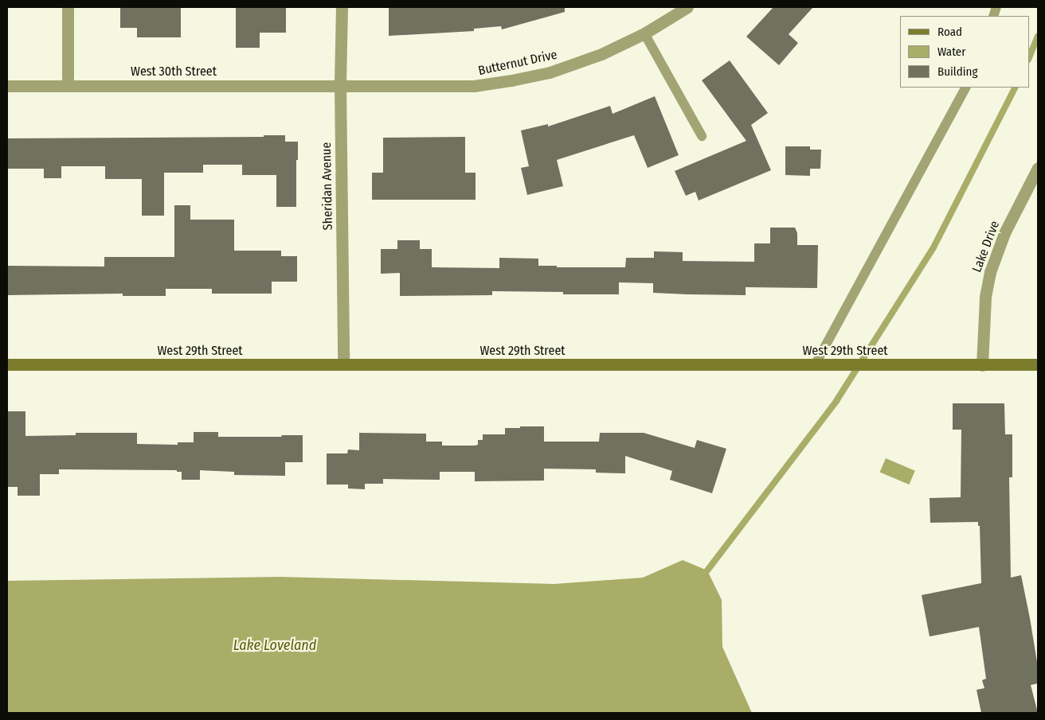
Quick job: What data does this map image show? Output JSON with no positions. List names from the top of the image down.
{
  "streets": {
    "main road": ["West 29th Street"],
    "street": [
      "Butternut Drive",
      "West 30th Street",
      "Sheridan Avenue",
      "Lake Drive"
    ]
  },
  "crossings": [
    ["Butternut Drive", "West 30th Street"],
    ["Butternut Drive", "Sheridan Avenue"],
    ["West 30th Street", "Sheridan Avenue"],
    ["Sheridan Avenue", "West 29th Street"],
    ["Lake Drive", "West 29th Street"]
  ],
  "water": ["Lake Loveland"],
  "legend": ["Road", "Water", "Building"]
}
